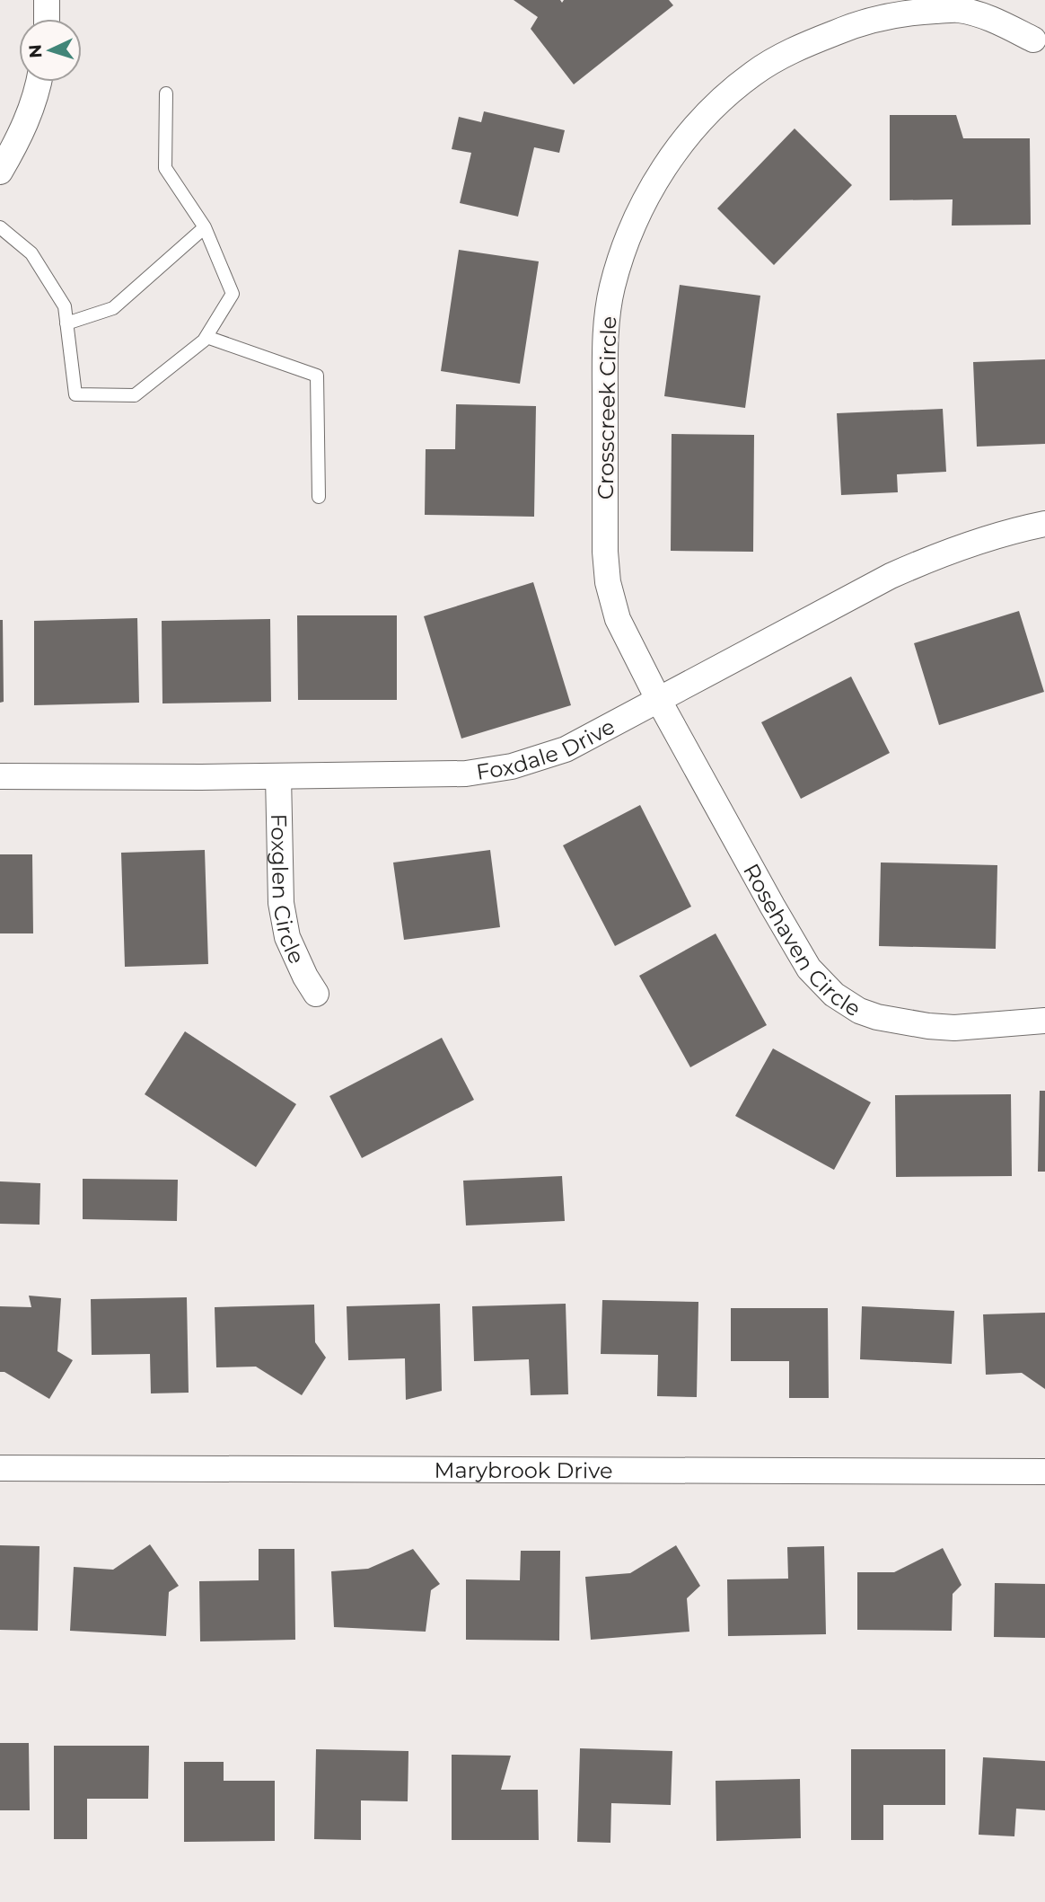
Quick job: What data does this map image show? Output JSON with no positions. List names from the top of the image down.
{
  "streets": {
    "street": [
      "Crosscreek Circle",
      "Foxdale Drive",
      "Foxglen Circle",
      "Rosehaven Circle",
      "Marybrook Drive"
    ]
  },
  "crossings": [
    ["Crosscreek Circle", "Foxdale Drive"],
    ["Crosscreek Circle", "Rosehaven Circle"],
    ["Foxdale Drive", "Foxglen Circle"],
    ["Foxdale Drive", "Rosehaven Circle"]
  ],
  "north": "left"
}
